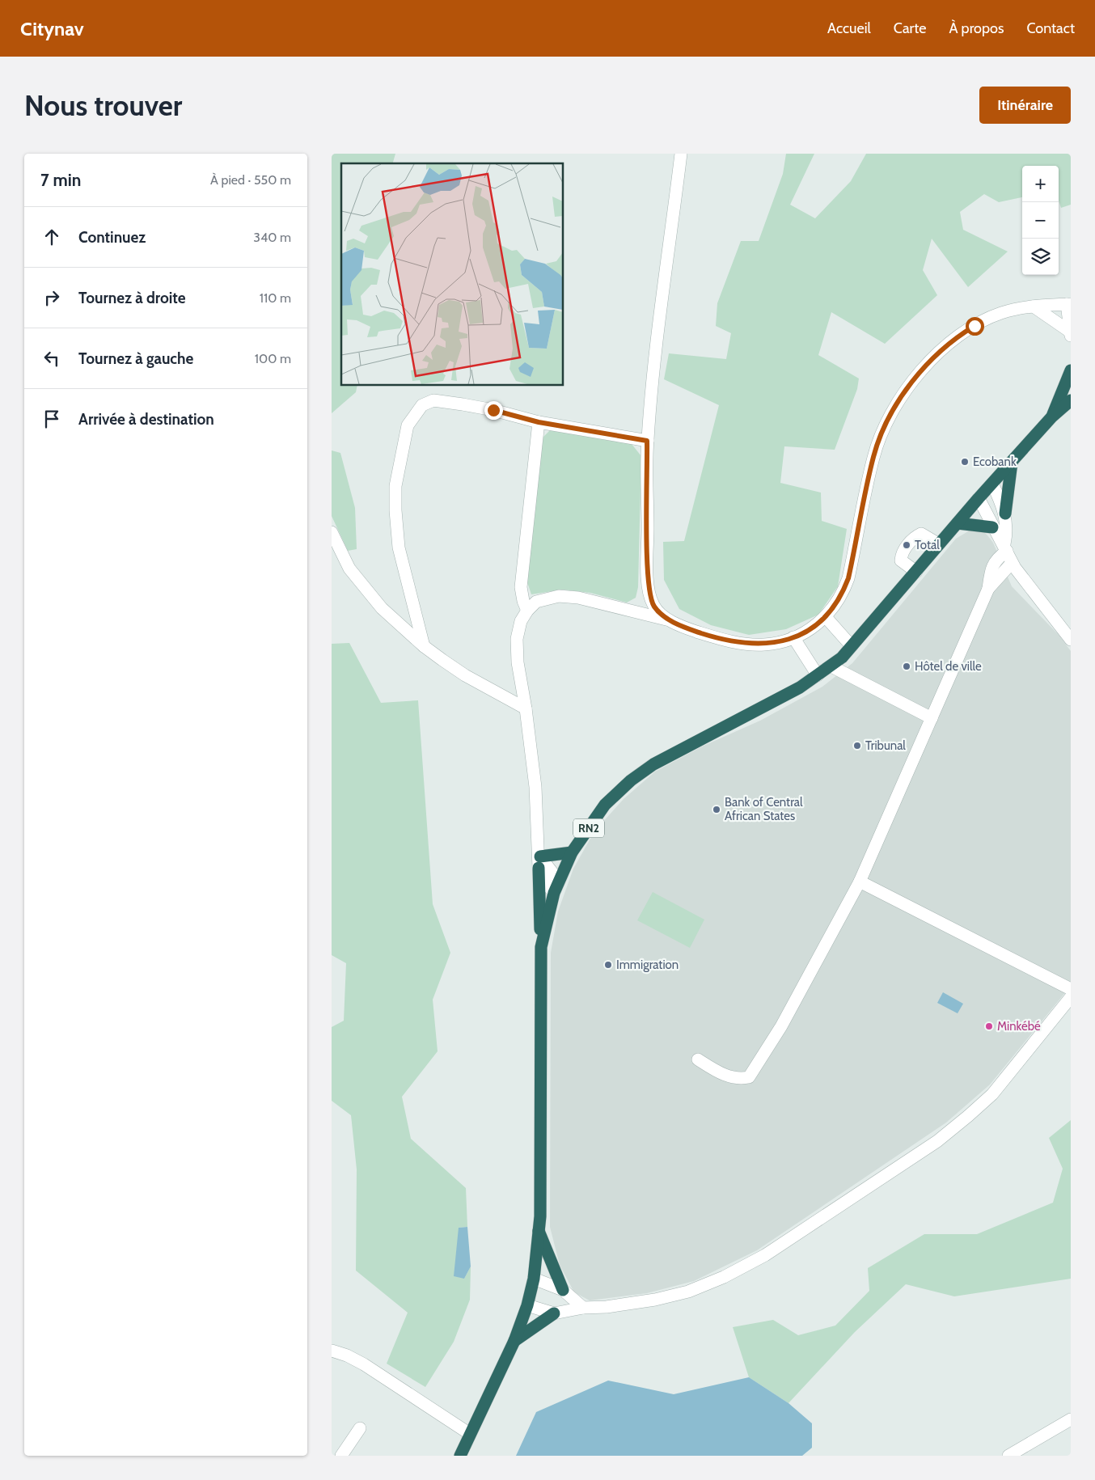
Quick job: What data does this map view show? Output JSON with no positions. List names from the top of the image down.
{
  "streets": {
    "highway": ["RN2"]
  },
  "places": [
    "Ecobank",
    "Total",
    "Hôtel de ville",
    "Tribunal",
    "Bank of Central African States",
    "Immigration",
    "Minkébé"
  ],
  "page": {
    "header": "Citynav",
    "nav": [
      "Accueil",
      "Carte",
      "À propos",
      "Contact"
    ],
    "buttons": "Itinéraire",
    "title": "Nous trouver",
    "heading": ["7 min", "À pied · 550 m"],
    "map_buttons": ["+", "−"],
    "list": [
      ["Continuez", "340 m"],
      ["Tournez à droite", "110 m"],
      ["Tournez à gauche", "100 m"],
      "Arrivée à destination"
    ]
  }
}
